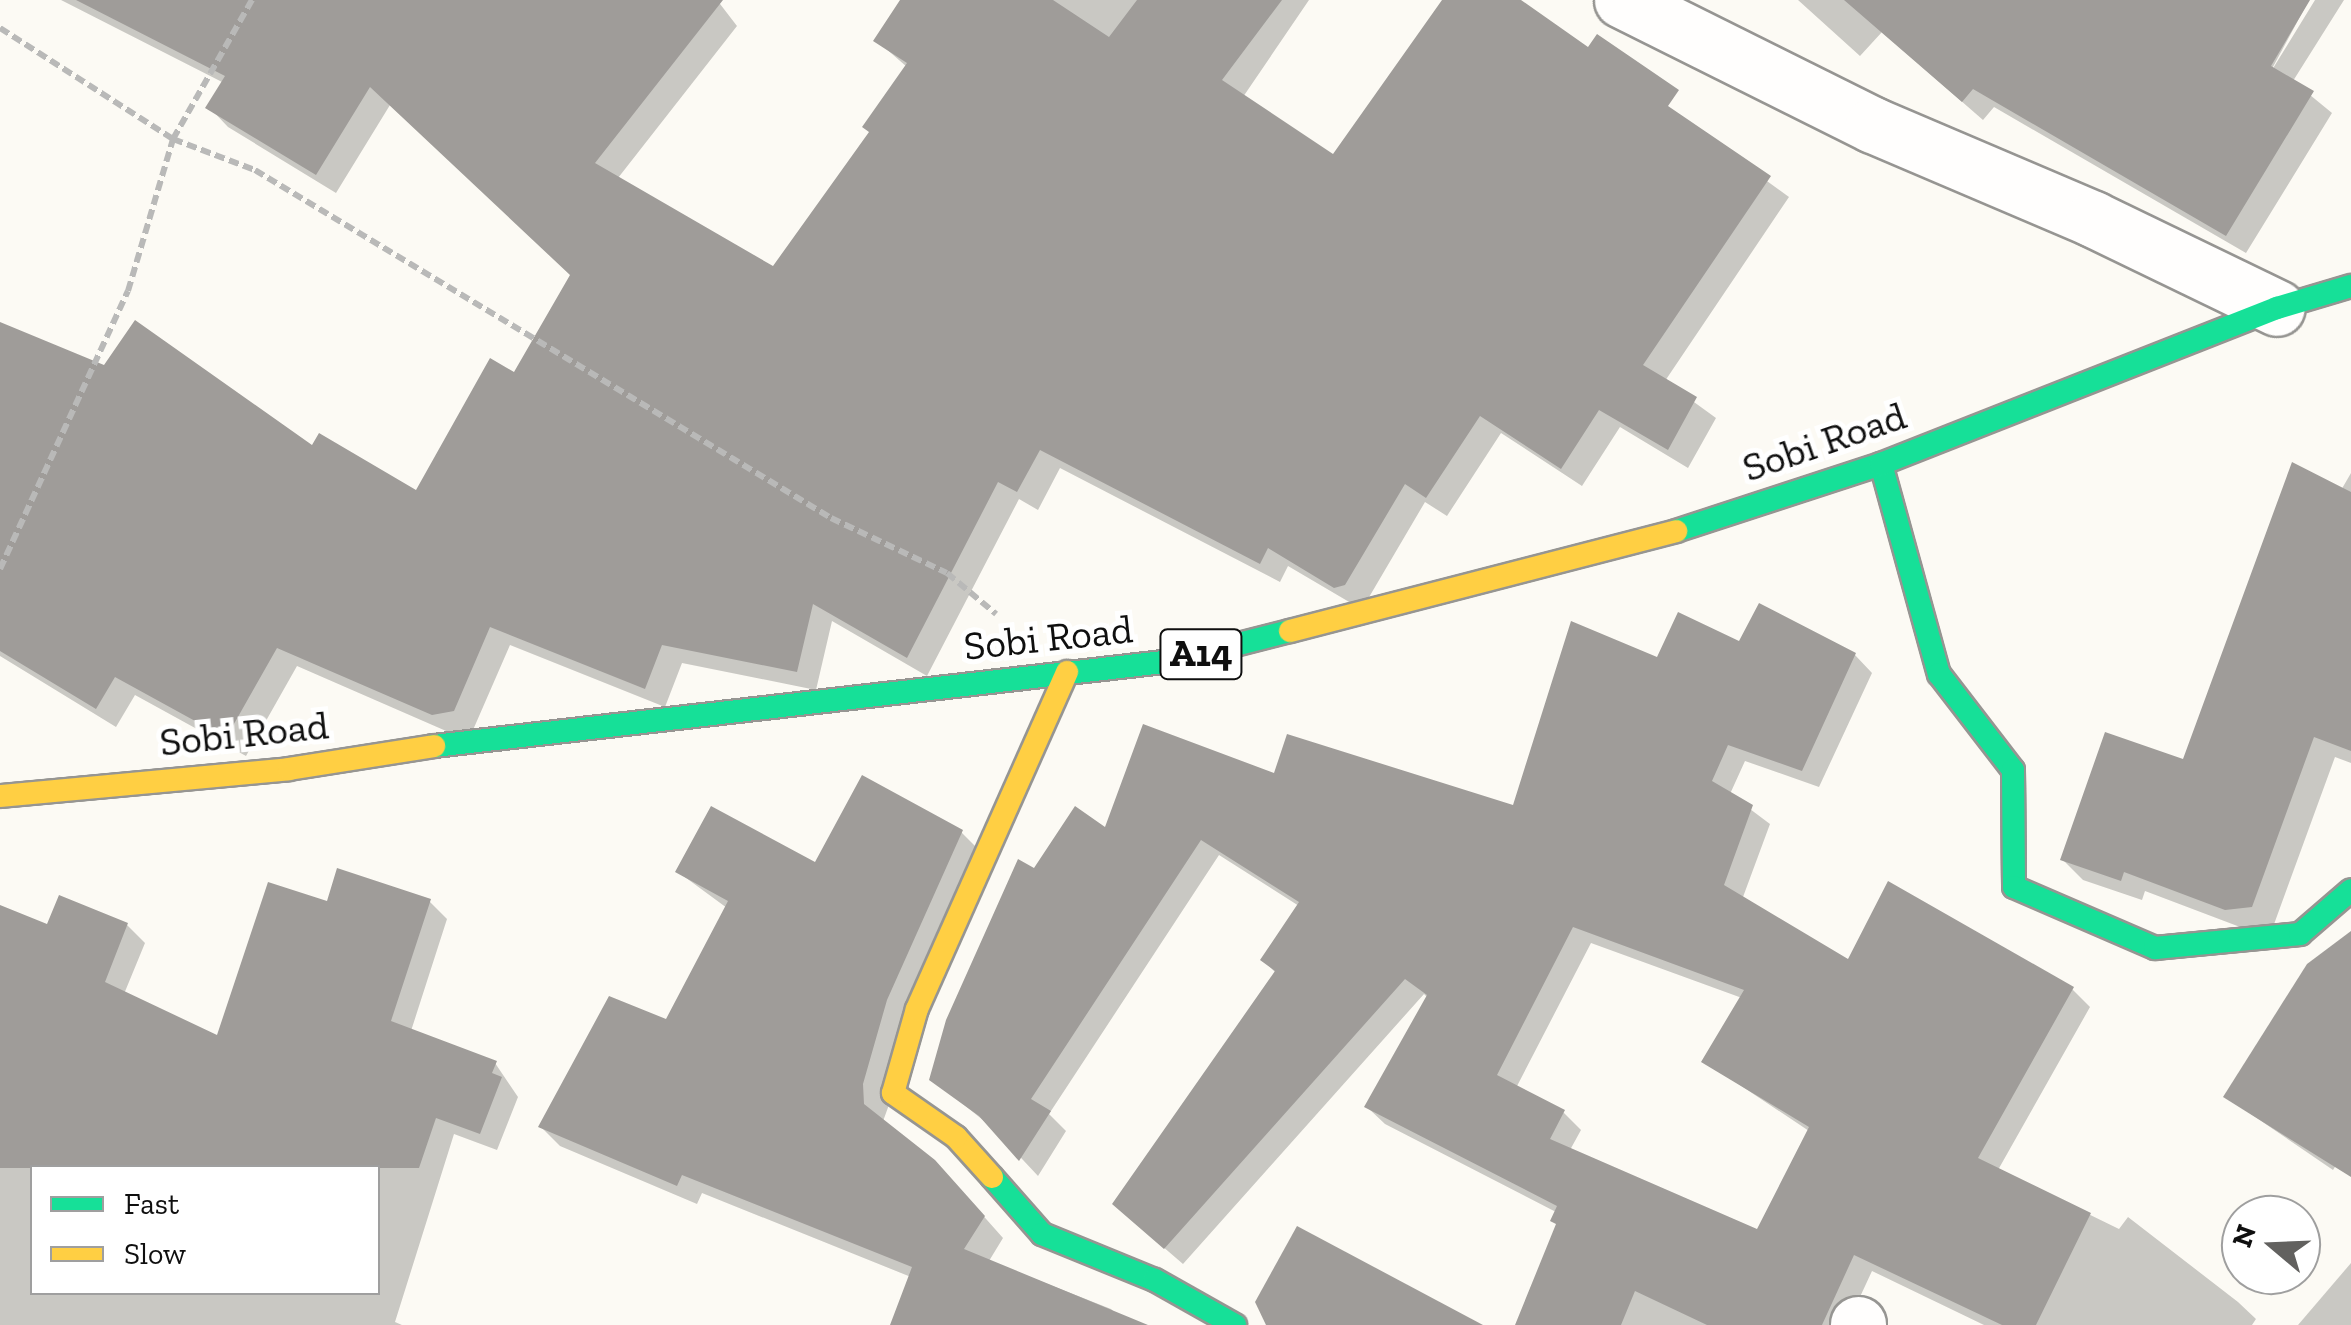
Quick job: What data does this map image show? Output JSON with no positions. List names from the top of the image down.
{
  "streets": {
    "main road": ["Sobi Road", "A14"]
  },
  "legend": ["Fast", "Slow"],
  "north": "left"
}
